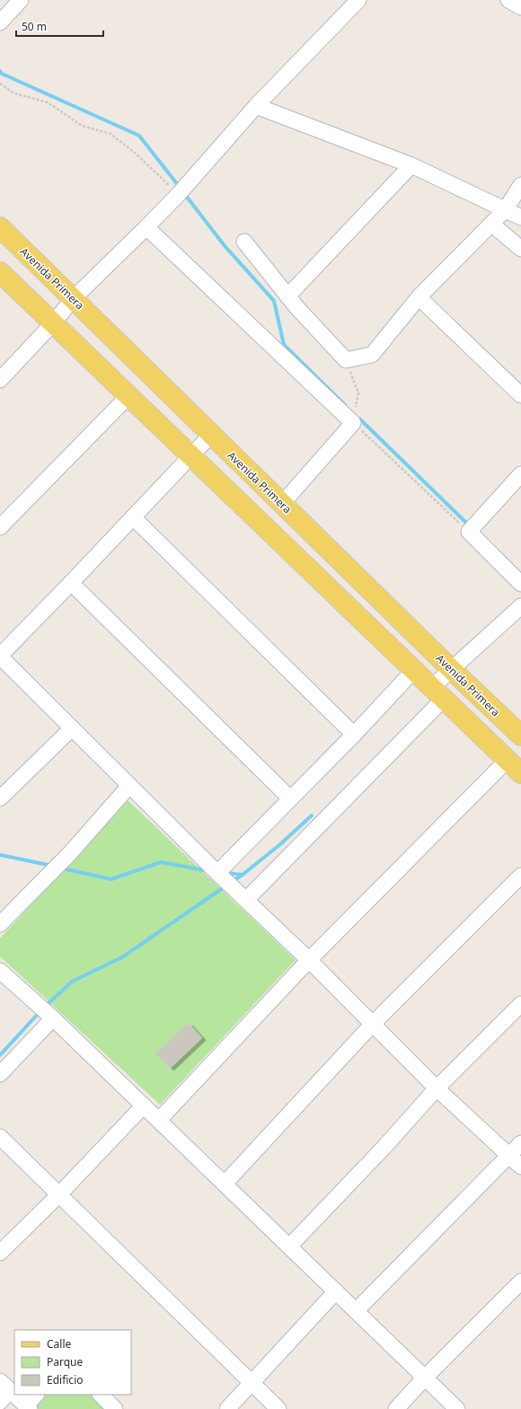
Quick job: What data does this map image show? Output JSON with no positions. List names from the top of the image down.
{
  "streets": {
    "main road": ["Avenida Primera"]
  },
  "legend": ["Calle", "Parque", "Edificio"],
  "scale_bar": "50 m"
}
